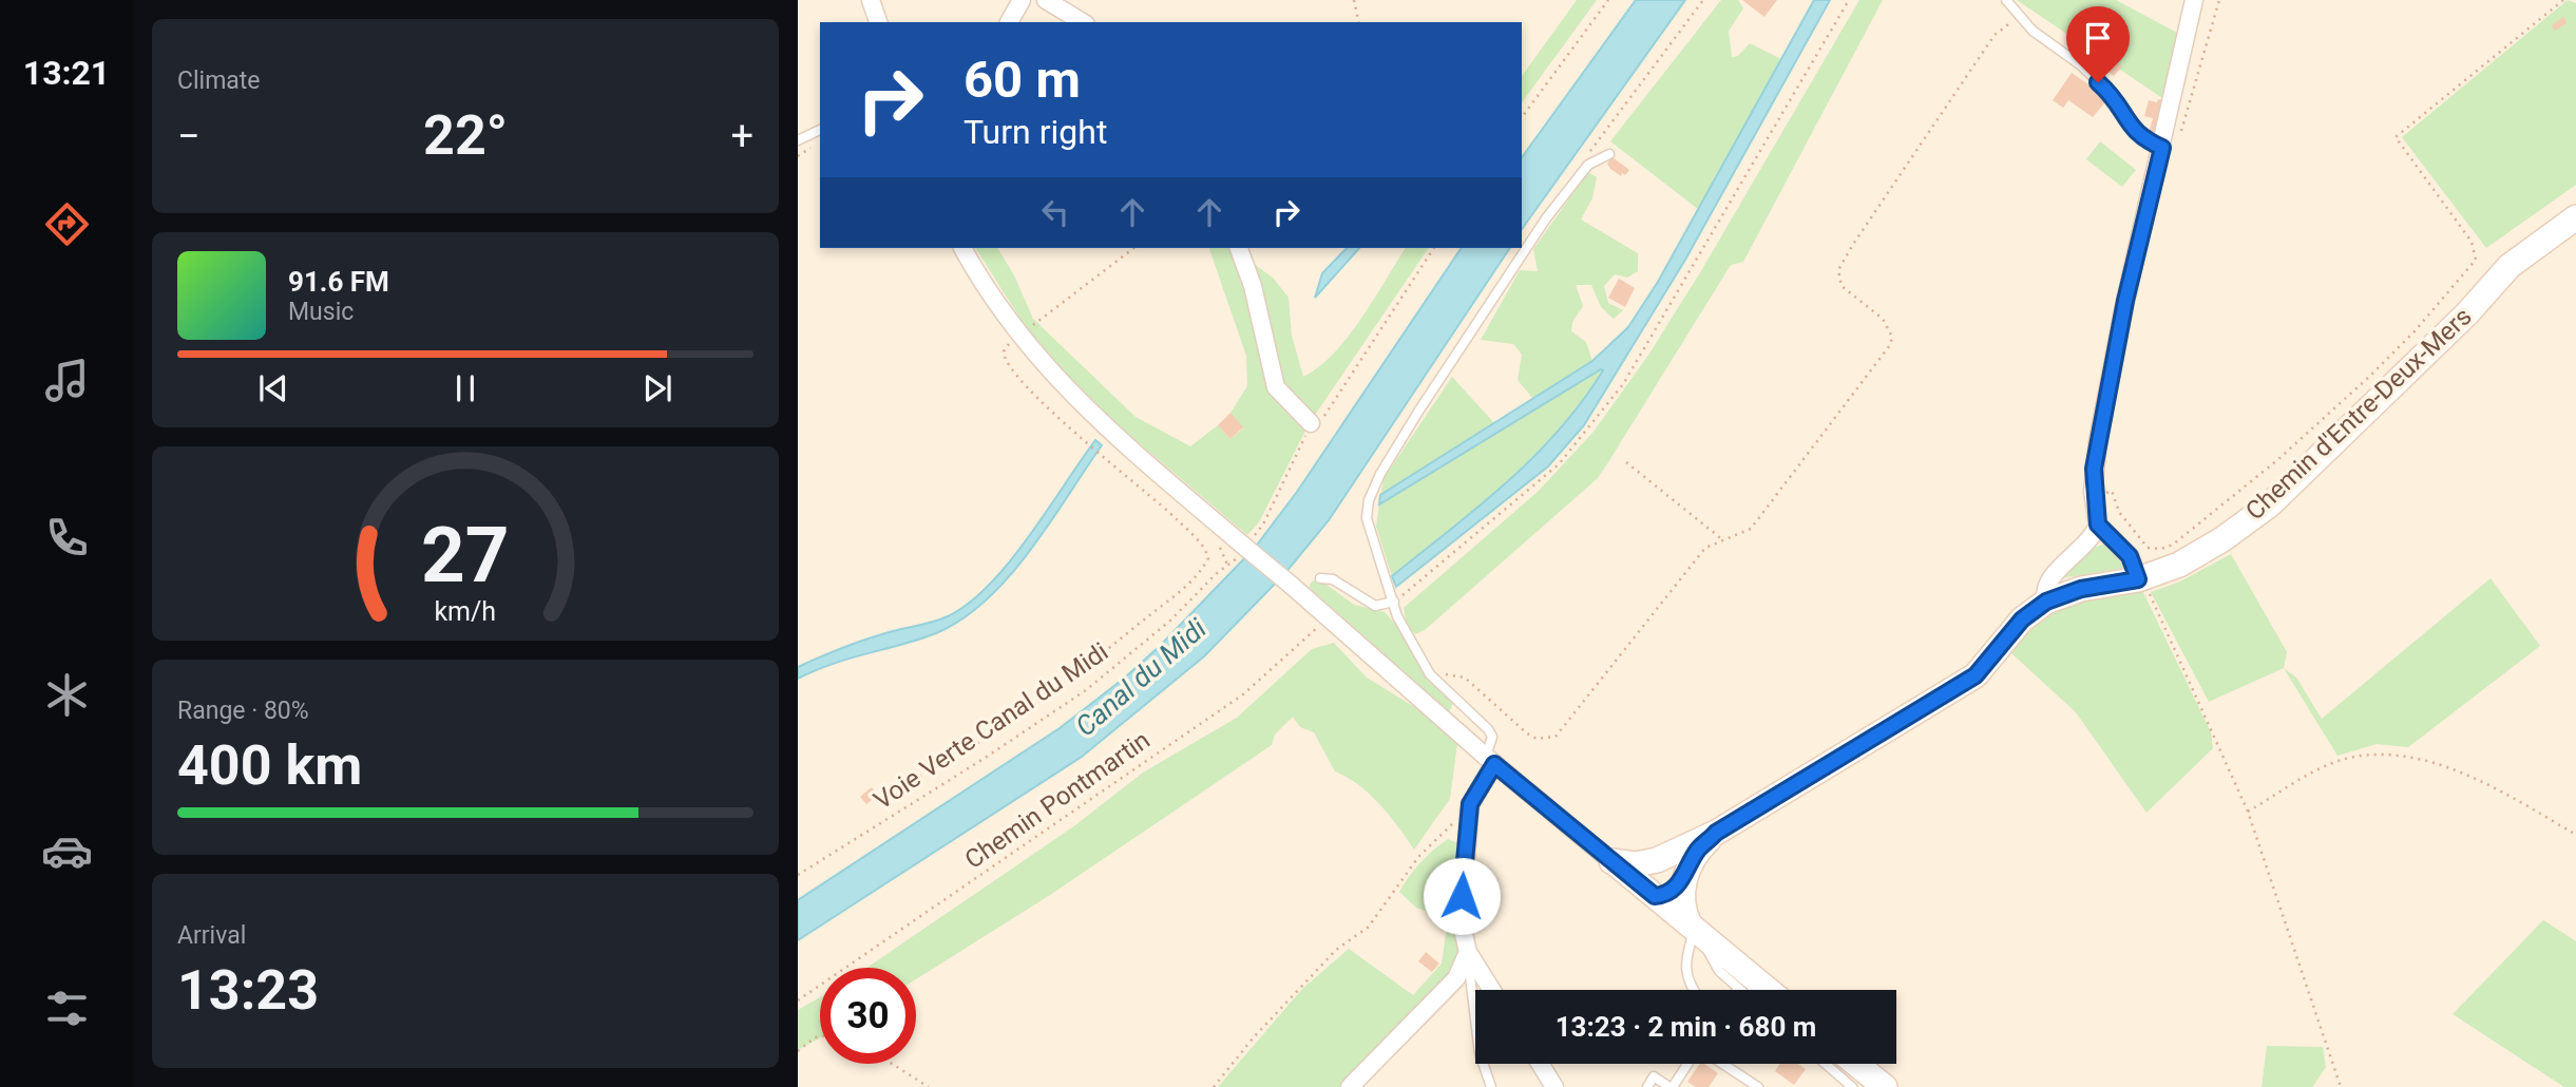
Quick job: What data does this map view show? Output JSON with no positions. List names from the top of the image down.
{
  "streets": {
    "street": ["Chemin d'Entre-Deux-Mers"],
    "path": ["Voie Verte Canal du Midi", "Chemin Pontmartin"]
  },
  "water": ["Canal du Midi"],
  "page": {
    "tabs": "13:21",
    "tile": [
      "Climate",
      ["Range · 80%", "400 km"],
      ["Arrival", "13:23"]
    ],
    "turn": ["60 m", "Turn right"],
    "heat": ["−", "22°", "+"],
    "song": ["91.6 FM", "Music"],
    "limit": "30",
    "trip": "13:23 · 2 min · 680 m",
    "gauge": ["27", "km/h"]
  }
}
